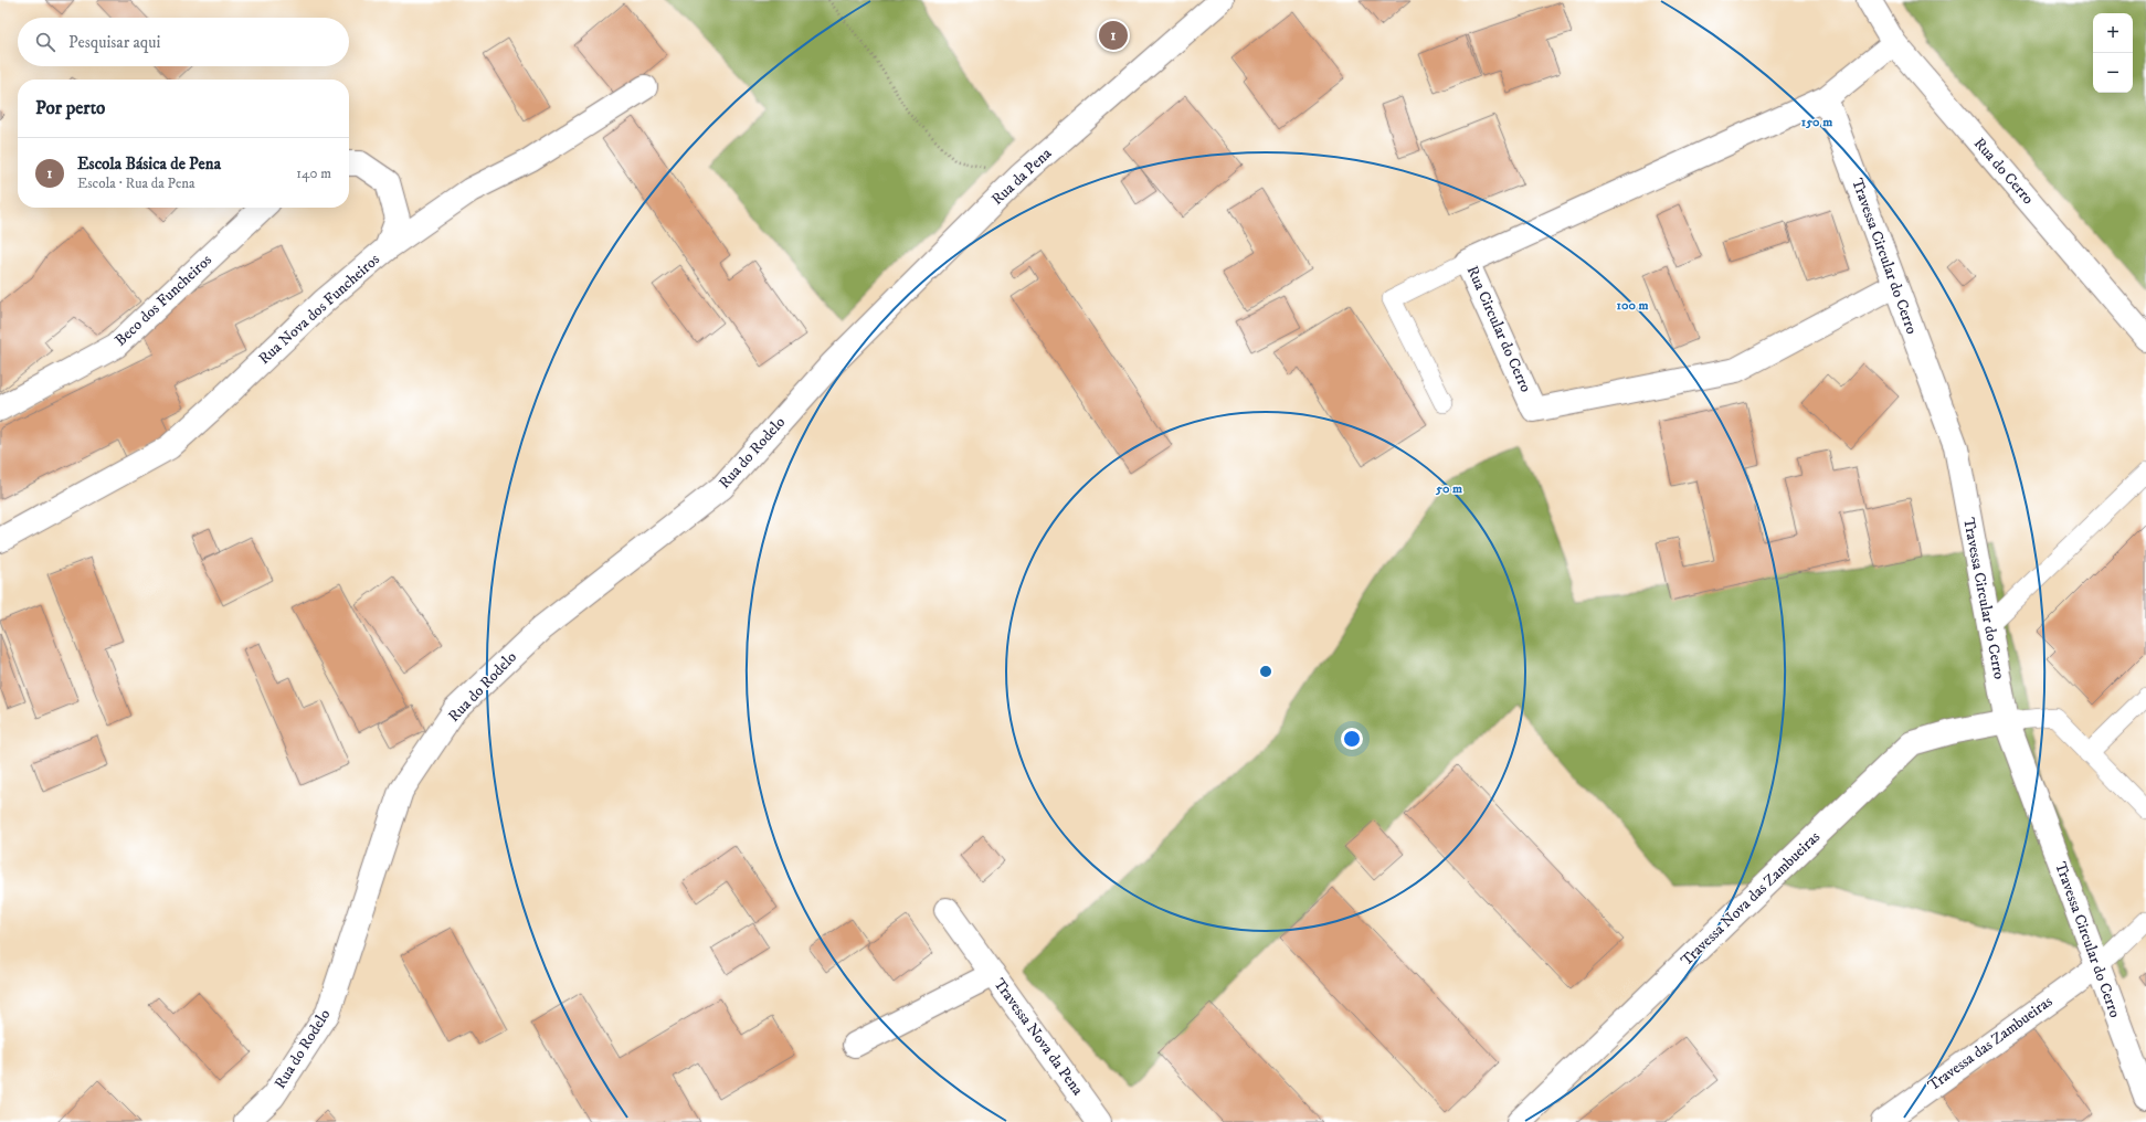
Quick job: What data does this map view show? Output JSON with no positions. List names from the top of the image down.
{
  "streets": {
    "street": [
      "Rua do Cerro",
      "Rua da Pena",
      "Travessa Circular do Cerro",
      "Beco dos Funcheiros",
      "Rua Nova dos Funcheiros",
      "Rua Circular do Cerro",
      "Rua do Rodelo",
      "Travessa Nova das Zambueiras",
      "Travessa Nova da Pena",
      "Travessa das Zambueiras"
    ]
  },
  "crossings": [
    ["Rua do Cerro", "Rua Circular do Cerro"],
    ["Rua da Pena", "Rua do Rodelo"],
    ["Travessa Circular do Cerro", "Rua Circular do Cerro"],
    ["Travessa Circular do Cerro", "Travessa Nova das Zambueiras"],
    ["Travessa Circular do Cerro", "Travessa das Zambueiras"]
  ],
  "page": {
    "map_buttons": ["+", "−"],
    "search": "Pesquisar aqui",
    "pins": "1",
    "heading": "Por perto",
    "list": [
      {
        "mark": "1",
        "name": "Escola Básica de Pena",
        "note": "Escola · Rua da Pena",
        "value": "140 m"
      }
    ]
  },
  "rings": ["150 m", "100 m", "50 m"]
}
